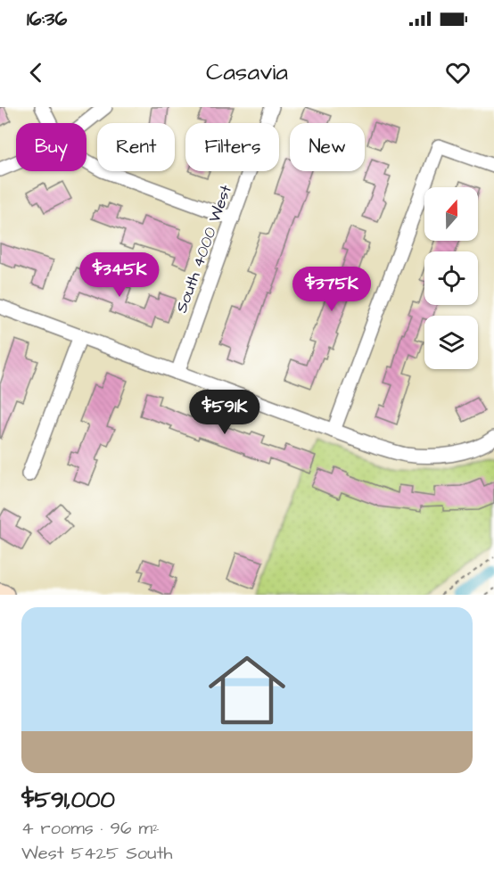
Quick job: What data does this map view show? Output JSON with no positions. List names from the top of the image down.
{
  "streets": {
    "street": ["South 4000 West"]
  },
  "north": "top",
  "page": {
    "status": "16:36",
    "header": "Casavia",
    "chip": [
      "Buy",
      "Rent",
      "Filters",
      "New"
    ],
    "price": ["$345K", "$375K", "$591K"],
    "list": [
      {
        "name": "$591,000",
        "note": "4 rooms · 96 m² · West 5425 South"
      }
    ]
  }
}
